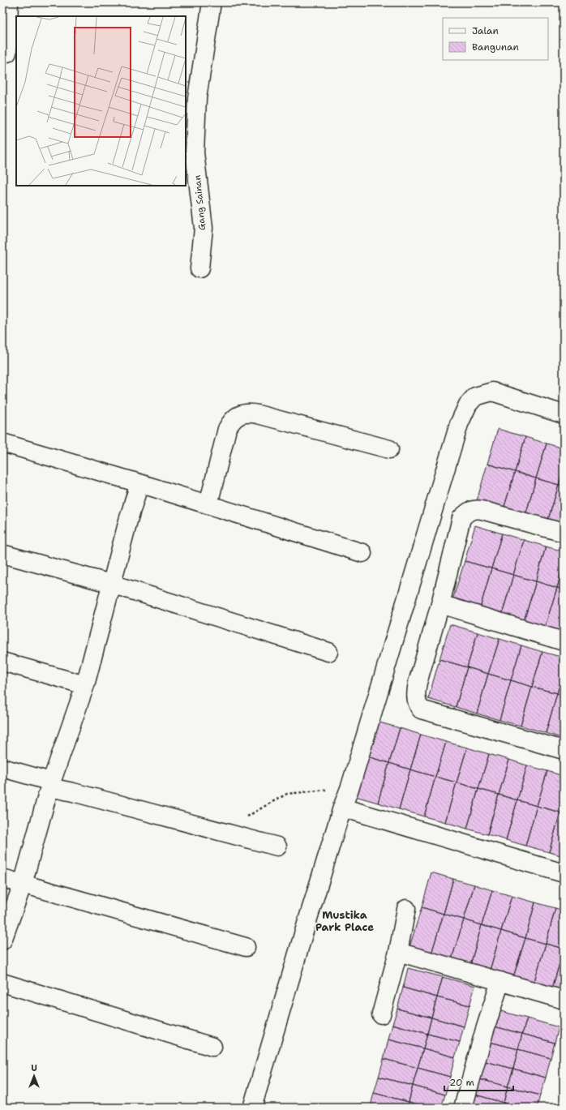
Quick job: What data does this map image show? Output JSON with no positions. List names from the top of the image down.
{
  "streets": {
    "street": ["Gang Sainan"]
  },
  "districts": ["Mustika Park Place"],
  "legend": ["Jalan", "Bangunan"],
  "scale_bar": "20 m",
  "north": "top"
}
